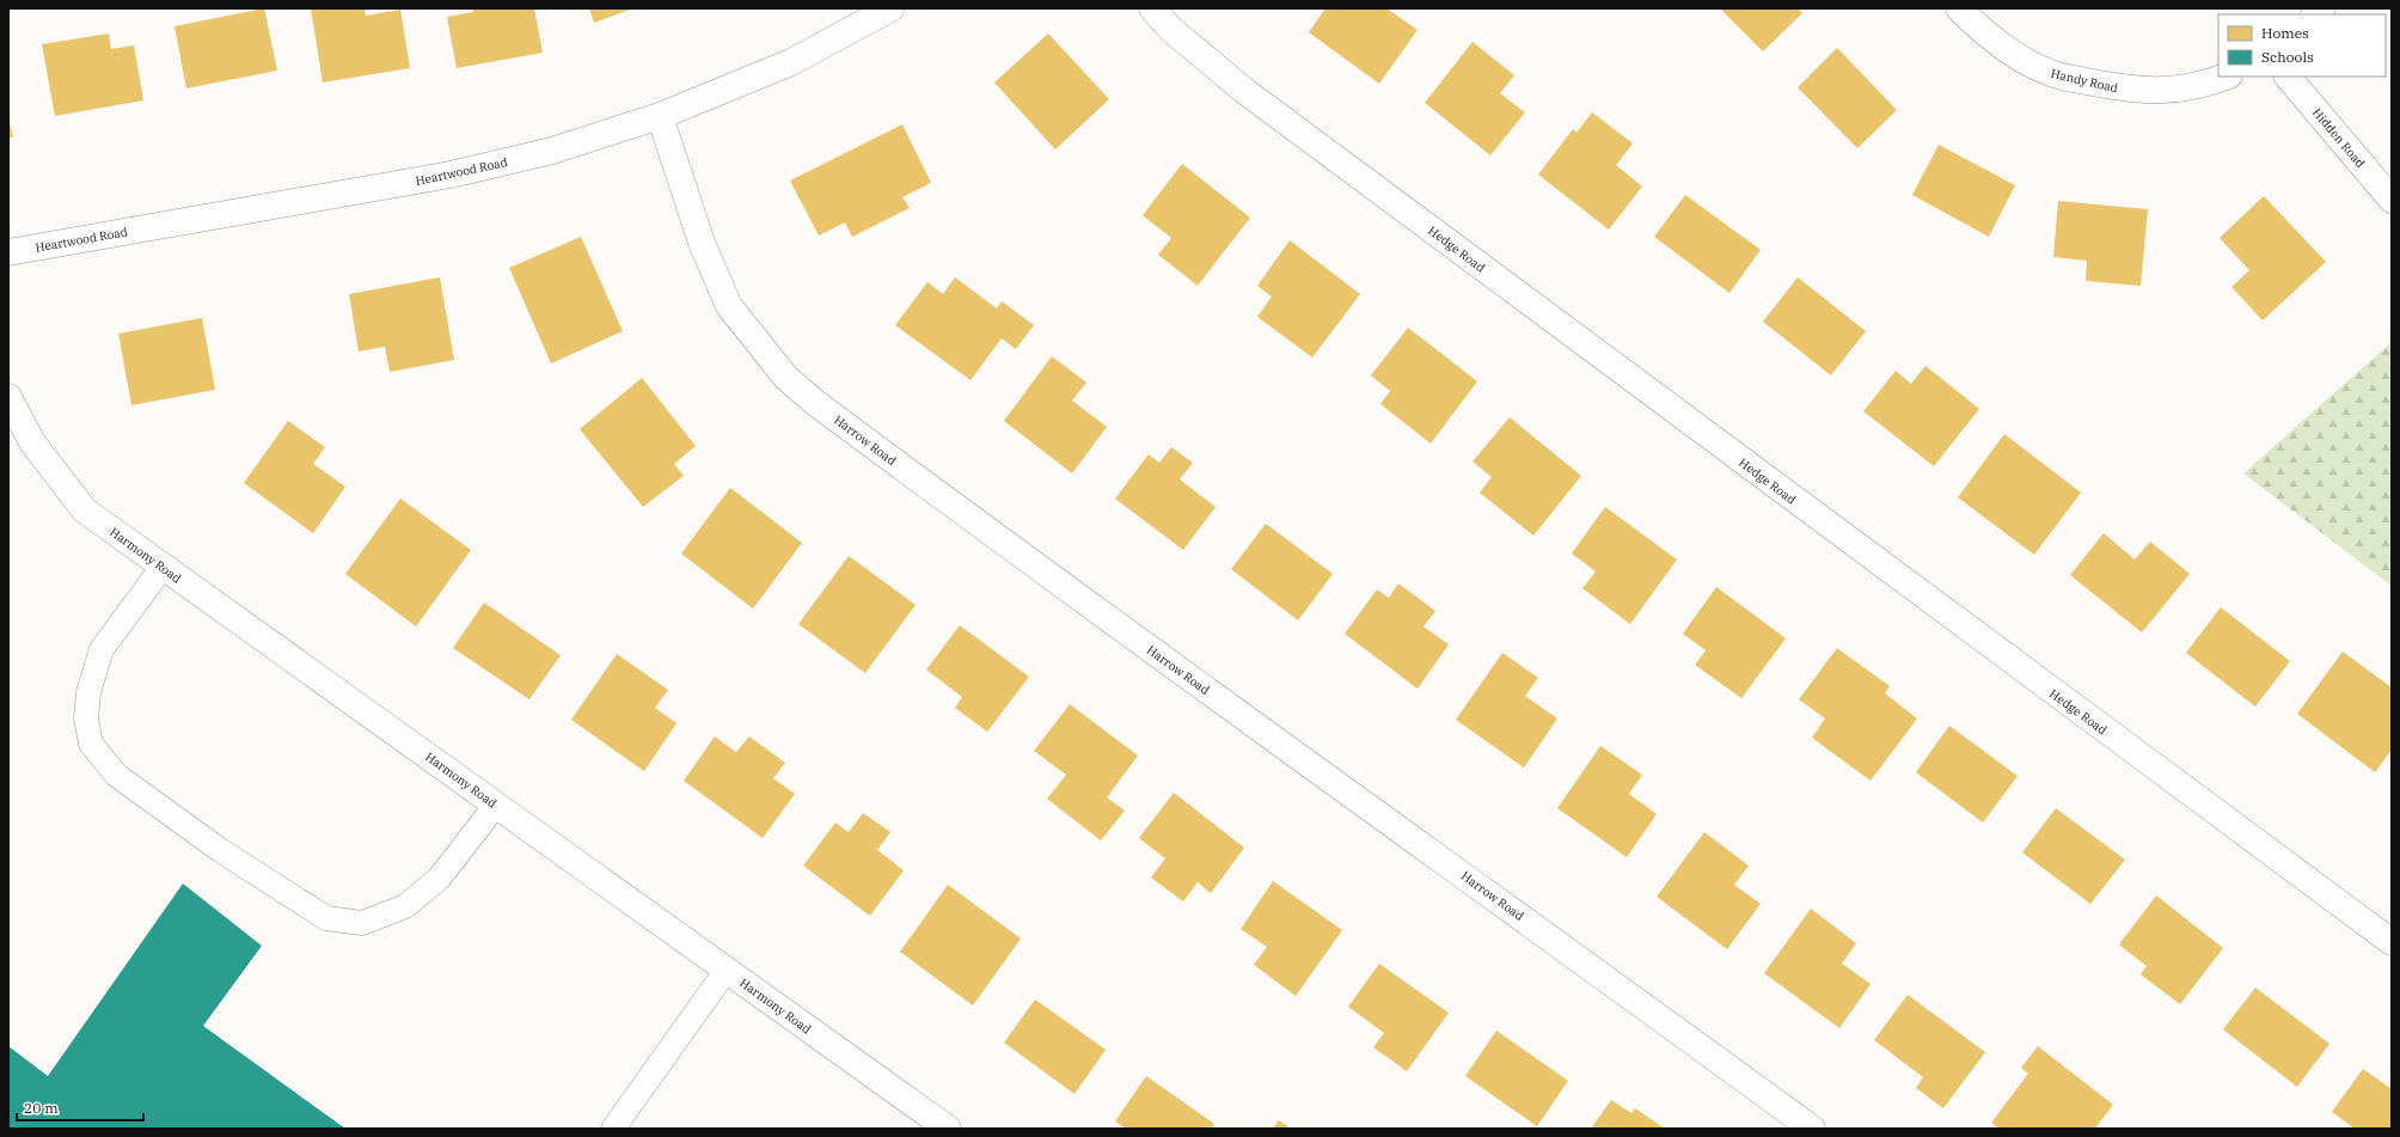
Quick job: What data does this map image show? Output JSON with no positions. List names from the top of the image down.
{
  "streets": {
    "street": [
      "Handy Road",
      "Hidden Road",
      "Heartwood Road",
      "Hedge Road",
      "Harrow Road",
      "Harmony Road"
    ]
  },
  "crossings": [
    ["Heartwood Road", "Harrow Road"]
  ],
  "legend": ["Homes", "Schools"],
  "scale_bar": "20 m"
}
